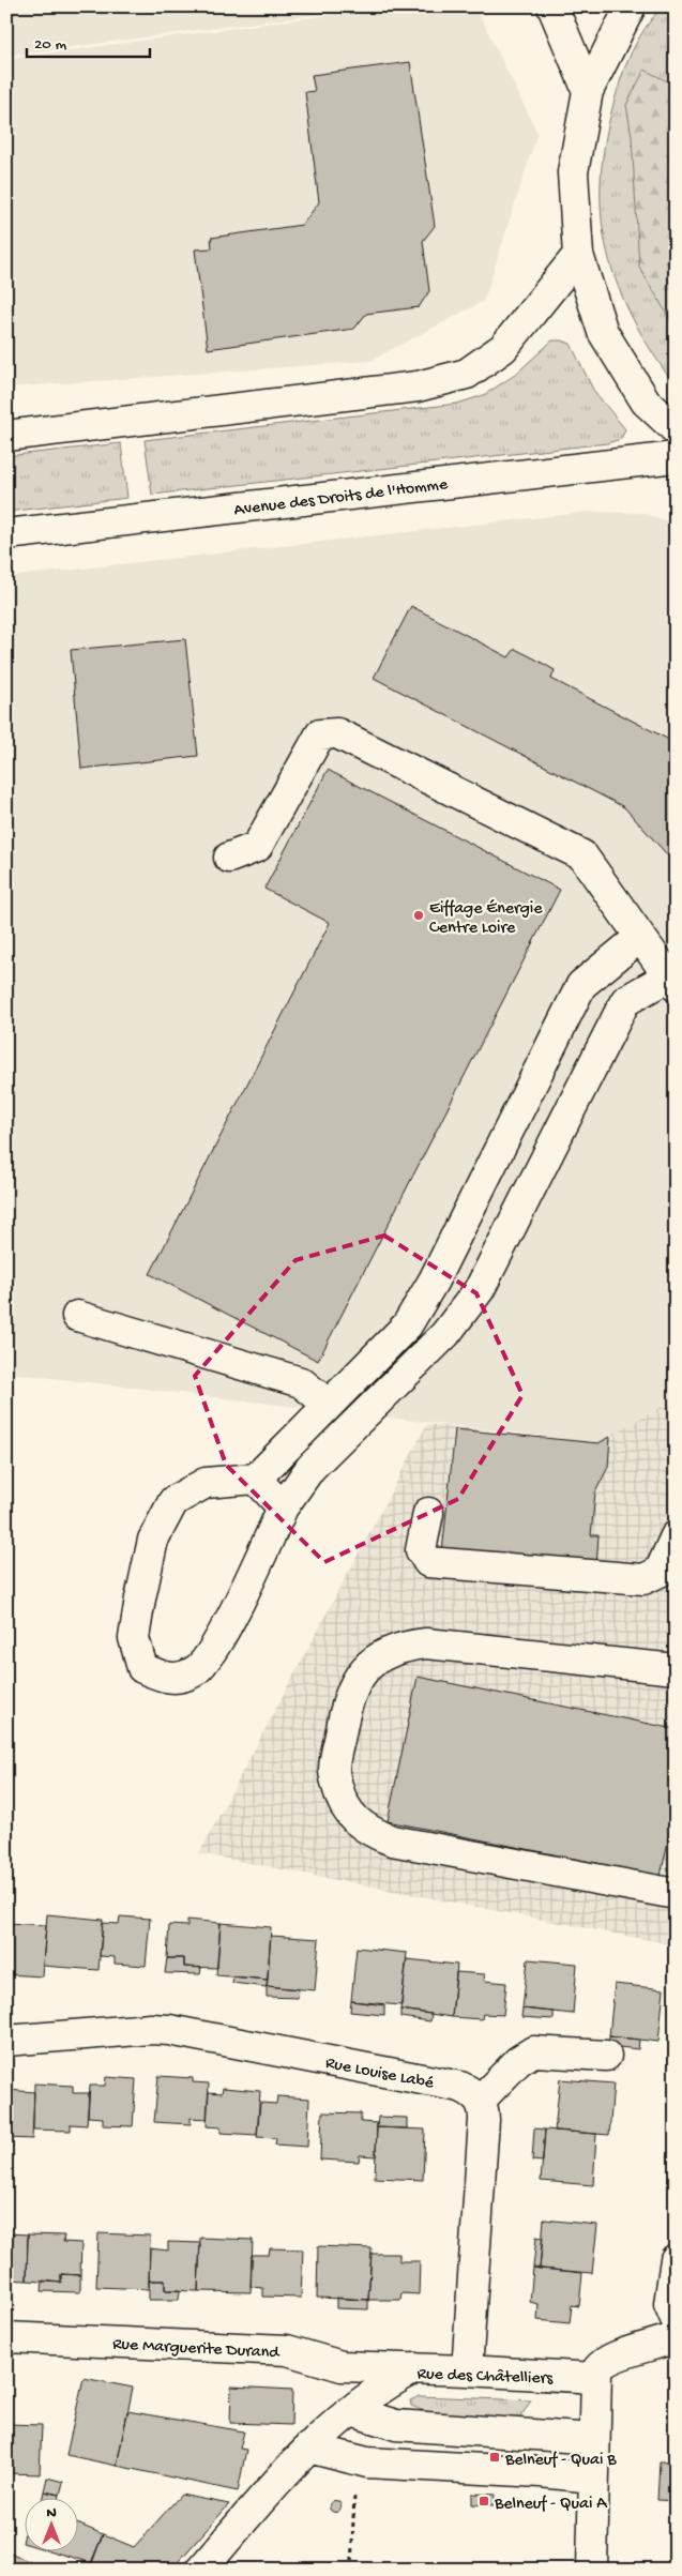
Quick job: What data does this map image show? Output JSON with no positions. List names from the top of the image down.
{
  "streets": {
    "street": [
      "Avenue des Droits de l'Homme",
      "Rue Louise Labé",
      "Rue Marguerite Durand",
      "Rue des Châtelliers"
    ]
  },
  "crossings": [
    ["Rue Marguerite Durand", "Rue des Châtelliers"]
  ],
  "places": {
    "other": ["Eiffage Énergie Centre Loire"],
    "transit": ["Belneuf - Quai B", "Belneuf - Quai A"]
  },
  "scale_bar": "20 m",
  "north": "top"
}
